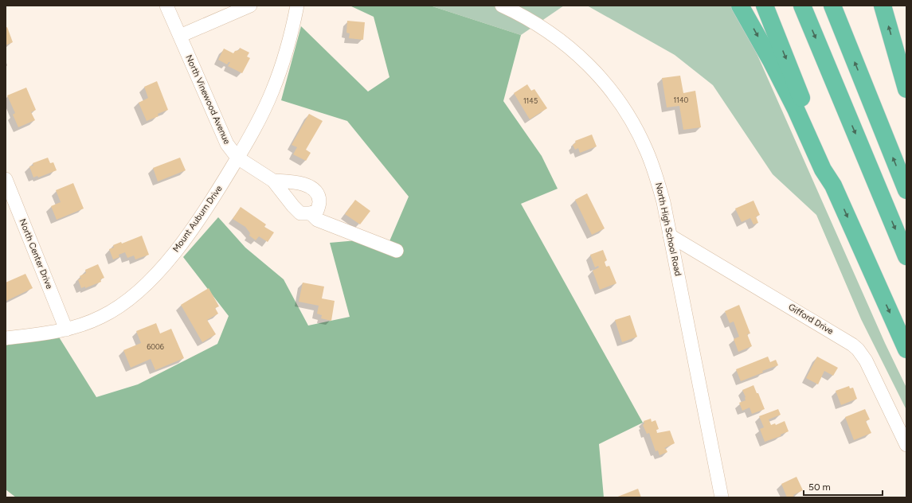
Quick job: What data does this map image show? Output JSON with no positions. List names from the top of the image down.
{
  "streets": {
    "street": [
      "North Vinewood Avenue",
      "Mount Auburn Drive",
      "North High School Road",
      "North Center Drive",
      "Gifford Drive"
    ]
  },
  "crossings": [
    ["North Vinewood Avenue", "Mount Auburn Drive"],
    ["Mount Auburn Drive", "North Center Drive"],
    ["North High School Road", "Gifford Drive"]
  ],
  "house_numbers": ["1140", "1145", "6006"],
  "scale_bar": "50 m"
}
